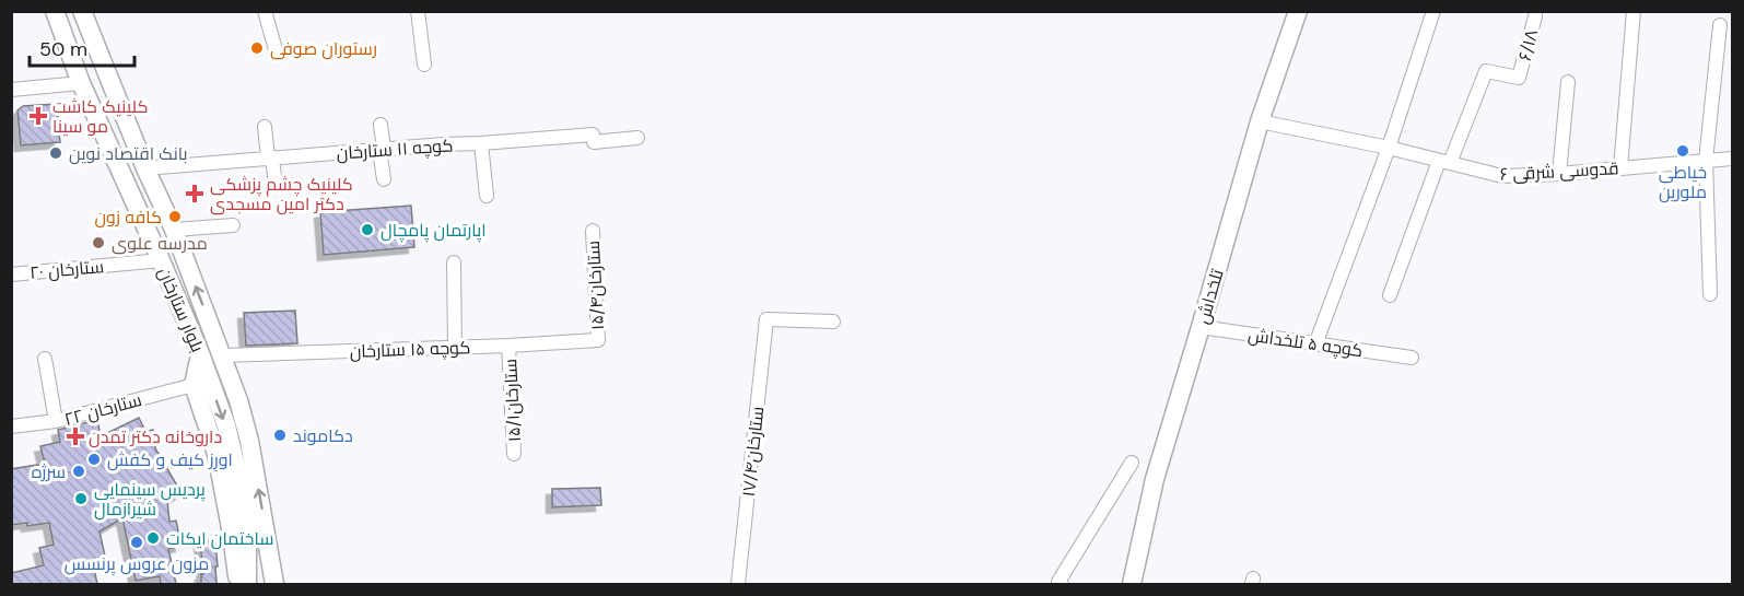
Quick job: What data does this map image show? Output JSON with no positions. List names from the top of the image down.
{
  "streets": {
    "main road": ["تلخداش", "بلوار ستارخان"],
    "street": [
      "۶/۱۸",
      "کوچه ۱۱ ستارخان",
      "قدوسی شرقی ۶",
      "۲۰ ستارخان",
      "ستارخان۱۵/۴",
      "کوچه ۵ تلخداش",
      "کوچه ۱۵ ستارخان",
      "ستارخان۱۵/۱",
      "۲۲ ستارخان",
      "ستارخان۱۷/۴"
    ]
  },
  "crossings": [
    ["۶/۱۸", "قدوسی شرقی ۶"],
    ["کوچه ۱۱ ستارخان", "بلوار ستارخان"],
    ["قدوسی شرقی ۶", "تلخداش"],
    ["۲۰ ستارخان", "بلوار ستارخان"],
    ["ستارخان۱۵/۴", "کوچه ۱۵ ستارخان"],
    ["تلخداش", "کوچه ۵ تلخداش"],
    ["بلوار ستارخان", "کوچه ۱۵ ستارخان"],
    ["کوچه ۱۵ ستارخان", "ستارخان۱۵/۱"]
  ],
  "places": {
    "other": [
      "رستوران صوفی",
      "خیاطی ملورین",
      "بانک اقتصاد نوین",
      "کافه زون",
      "اپارتمان پامچال",
      "مدرسه علوی",
      "دکاموند",
      "اورِز کیف و کفش",
      "سرژه",
      "پردیس سینمایی شیرازمال",
      "ساختمان ایکات",
      "مزون عروس پرنسس"
    ],
    "health": ["کلینیک کاشت مو سینا", "کلینیک چشم پزشکی دکتر امین مسجدی", "داروخانه دکتر تمدن"]
  },
  "scale_bar": "50 m"
}
